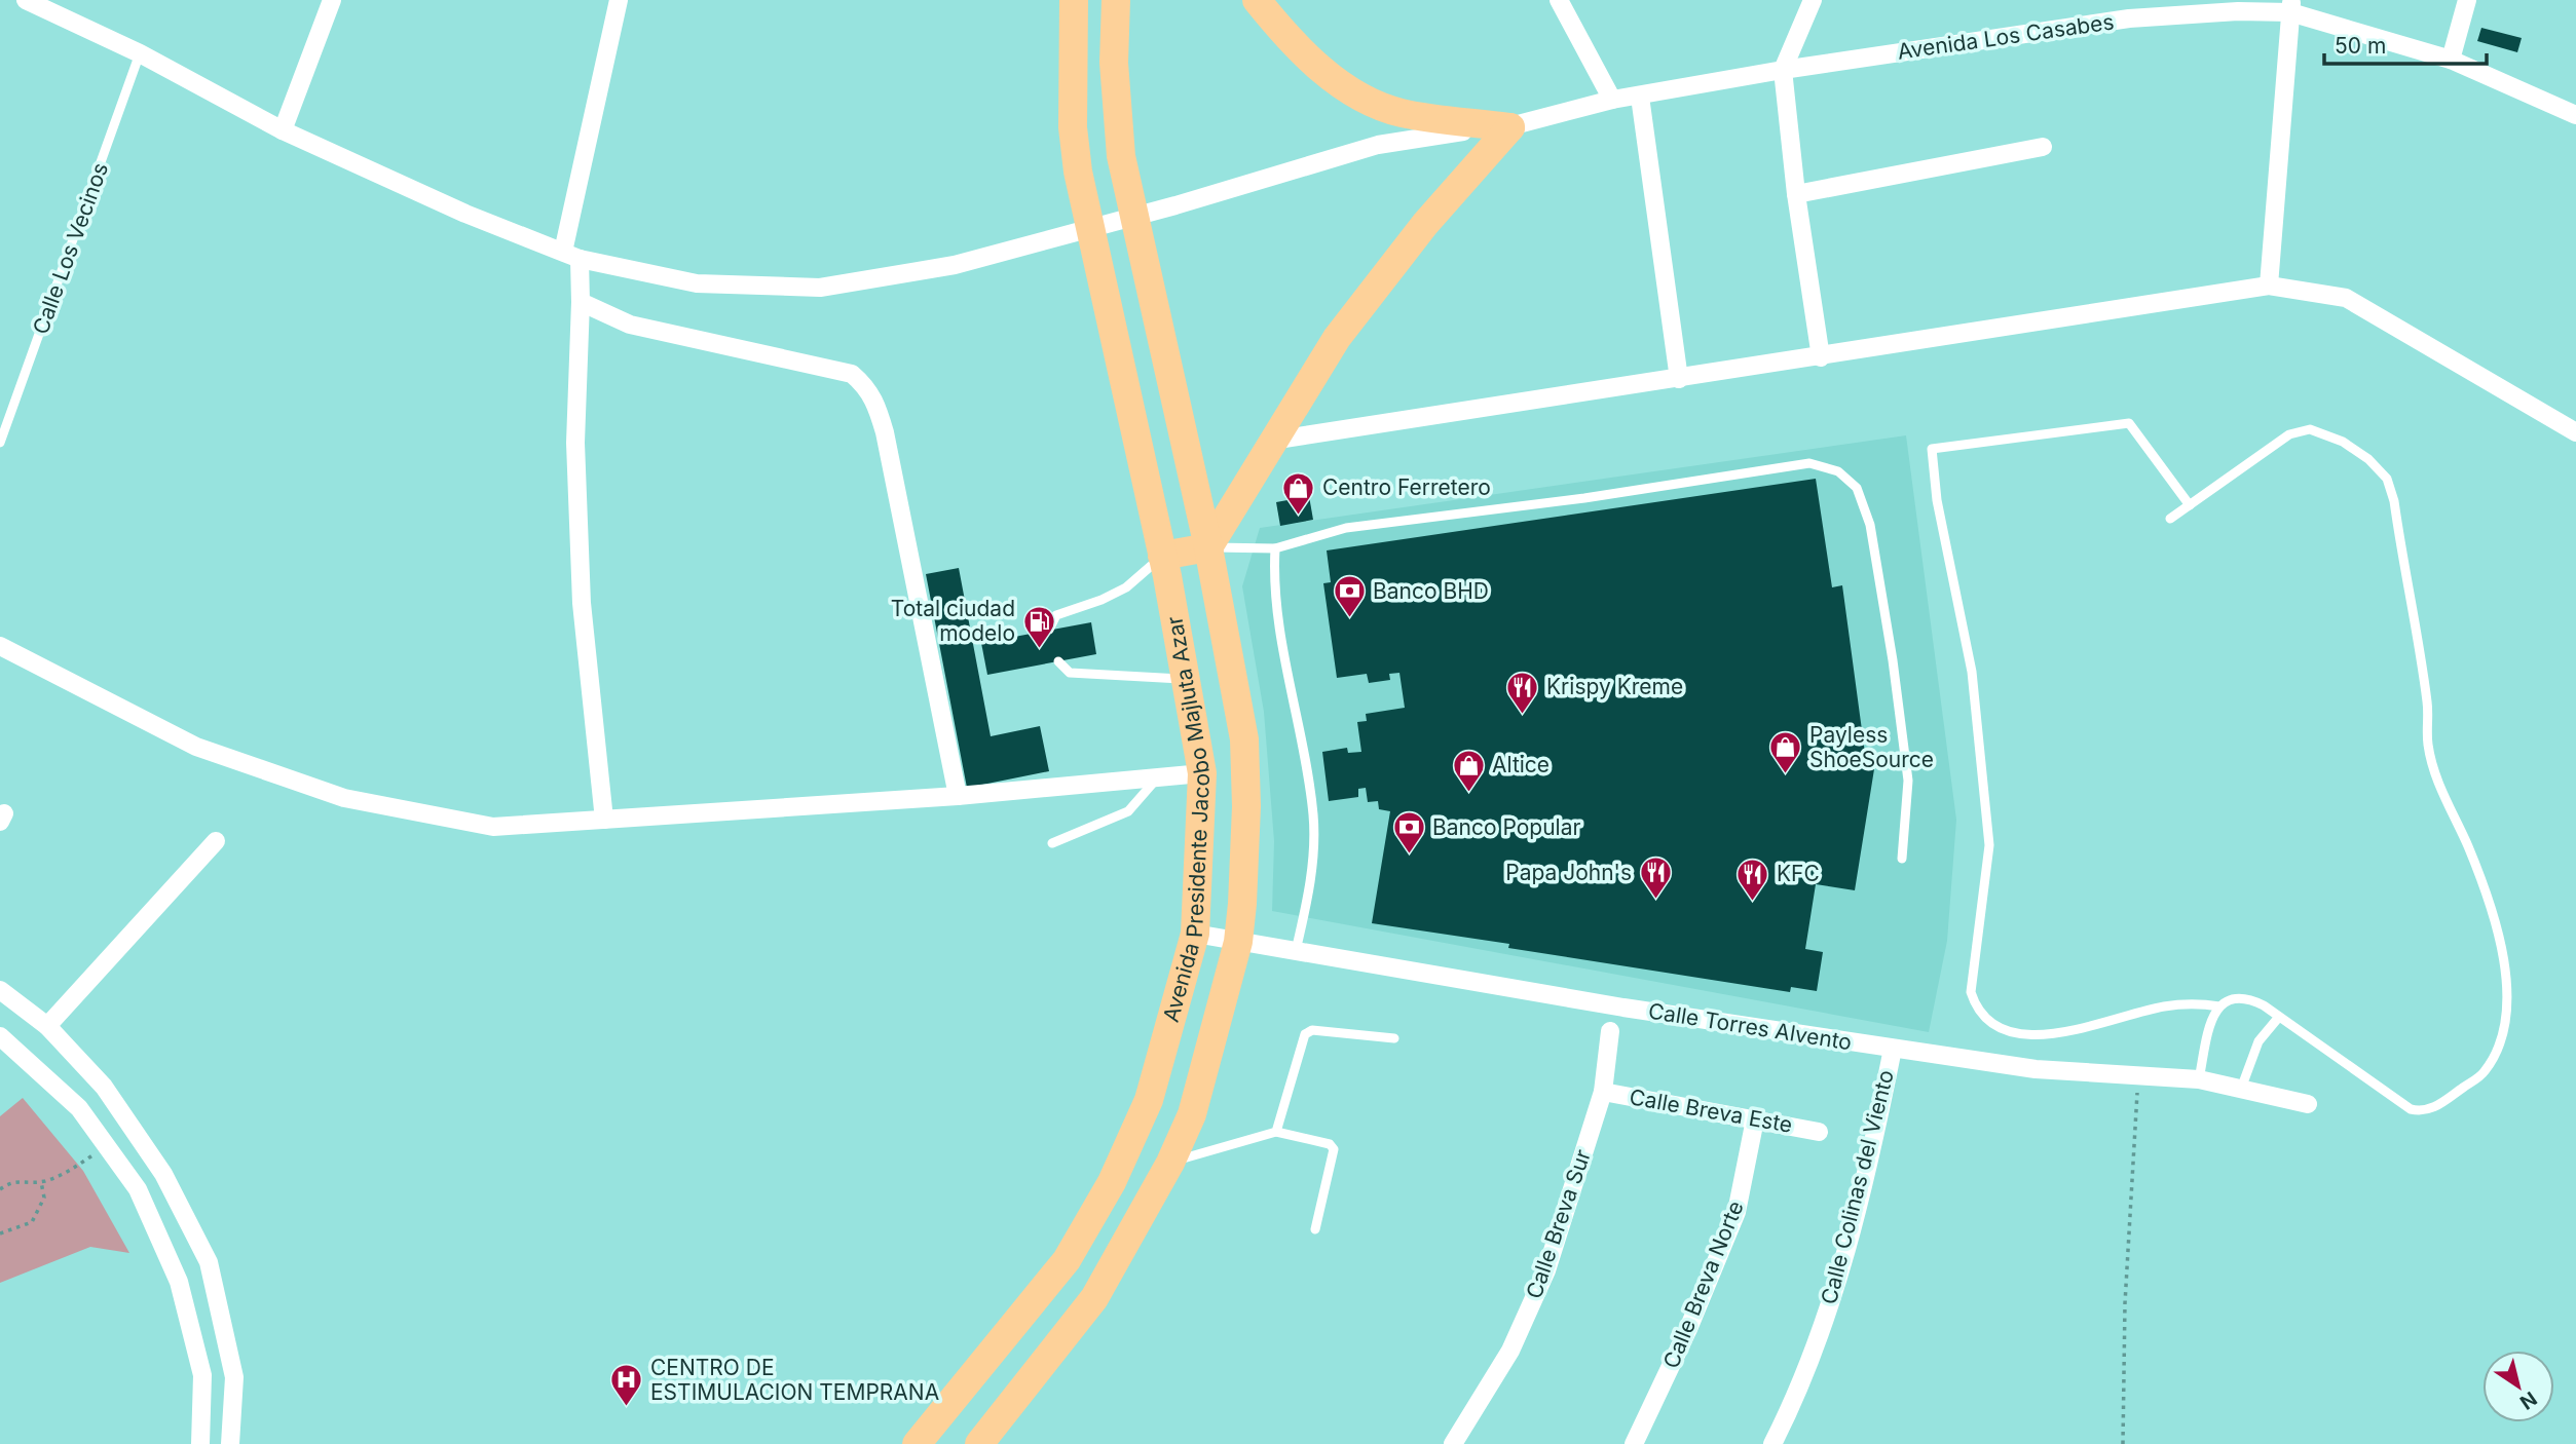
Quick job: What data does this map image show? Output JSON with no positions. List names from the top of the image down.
{
  "streets": {
    "main road": ["Avenida Presidente Jacobo Majluta Azar"],
    "street": [
      "Avenida Los Casabes",
      "Calle Torres Alvento",
      "Calle Breva Este",
      "Calle Colinas del Viento",
      "Calle Breva Sur",
      "Calle Breva Norte"
    ],
    "lane": ["Calle Los Vecinos"]
  },
  "crossings": [
    ["Avenida Los Casabes", "Calle Los Vecinos"],
    ["Avenida Presidente Jacobo Majluta Azar", "Calle Torres Alvento"],
    ["Calle Torres Alvento", "Calle Colinas del Viento"],
    ["Calle Breva Este", "Calle Breva Sur"],
    ["Calle Breva Este", "Calle Breva Norte"]
  ],
  "places": {
    "shop": ["Centro Ferretero", "Payless ShoeSource", "Altice"],
    "bank": ["Banco BHD", "Banco Popular"],
    "fuel station": ["Total ciudad modelo"],
    "restaurant": ["Krispy Kreme", "Papa John's", "KFC"],
    "hospital": ["CENTRO DE ESTIMULACION TEMPRANA"]
  },
  "scale_bar": "50 m",
  "north": "bottom right"
}
